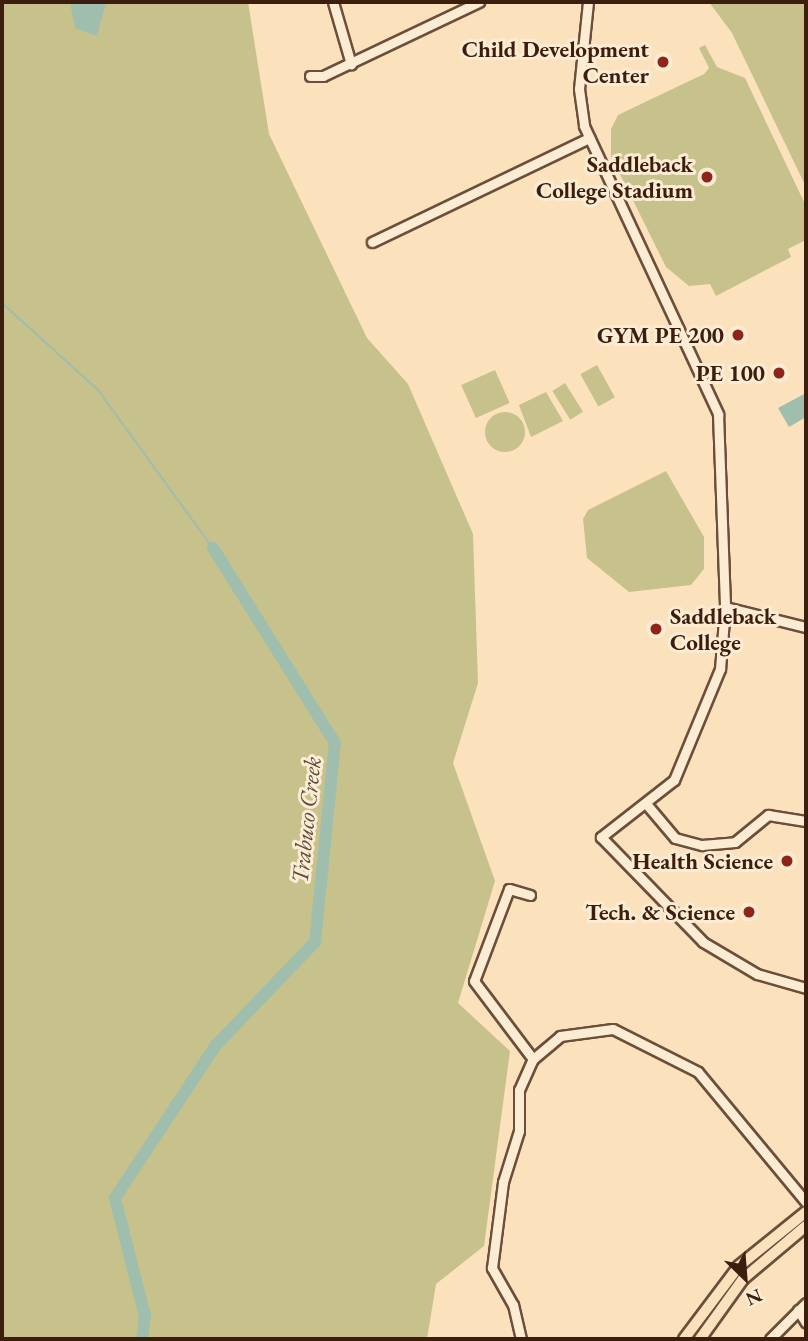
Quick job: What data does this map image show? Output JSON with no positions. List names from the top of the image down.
{
  "water": ["Trabuco Creek"],
  "places": [
    "Child Development Center",
    "Saddleback College Stadium",
    "GYM PE 200",
    "PE 100",
    "Saddleback College",
    "Health Science",
    "Tech. & Science"
  ],
  "north": "bottom right"
}
